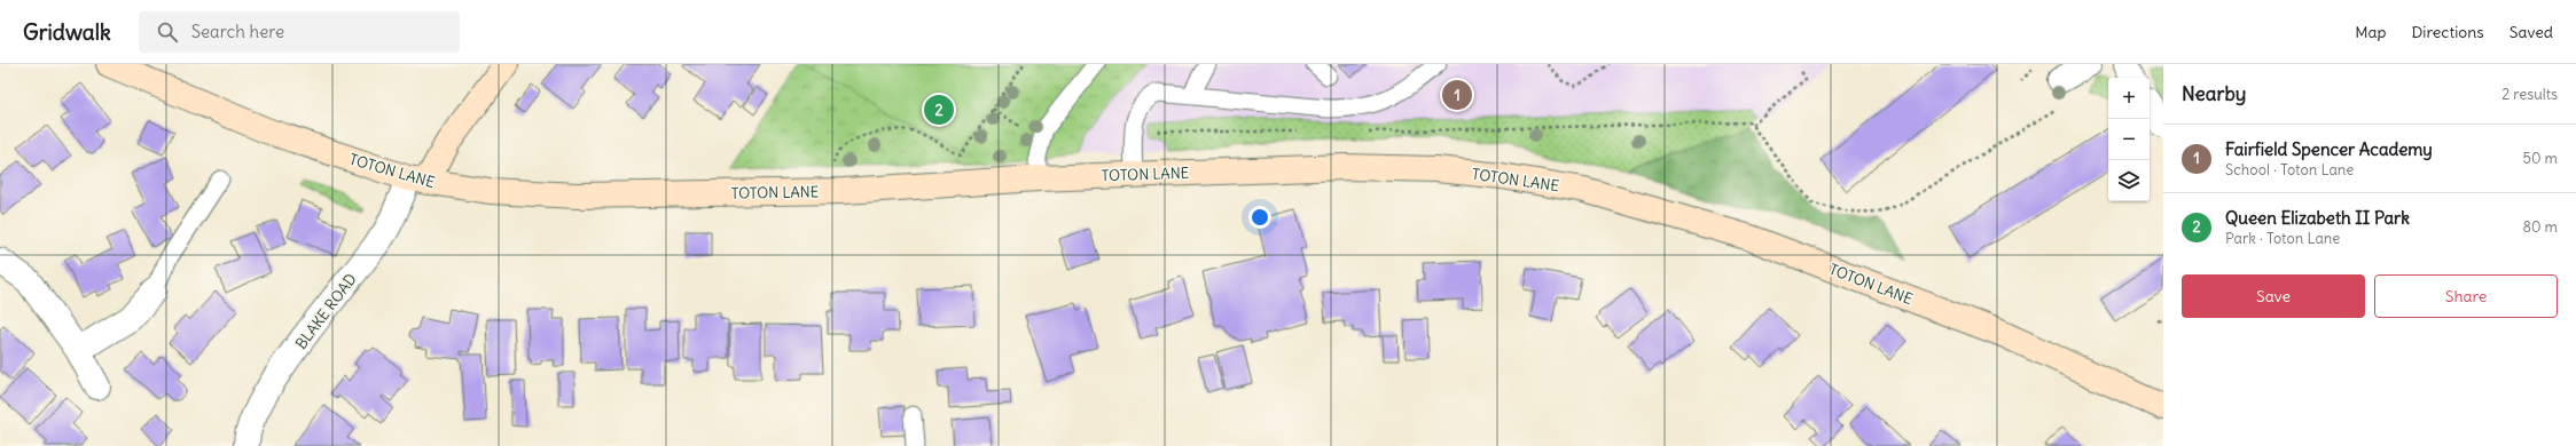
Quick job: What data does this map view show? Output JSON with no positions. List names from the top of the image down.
{
  "streets": {
    "main road": ["TOTON LANE"],
    "street": ["BLAKE ROAD"]
  },
  "crossings": [
    ["TOTON LANE", "BLAKE ROAD"]
  ],
  "page": {
    "header": "Gridwalk",
    "search": "Search here",
    "nav": ["Map", "Directions", "Saved"],
    "heading": ["Nearby", "2 results"],
    "map_buttons": ["+", "−"],
    "pins": ["1", "2"],
    "list": [
      {
        "mark": "1",
        "name": "Fairfield Spencer Academy",
        "note": "School · Toton Lane",
        "value": "50 m"
      },
      {
        "mark": "2",
        "name": "Queen Elizabeth II Park",
        "note": "Park · Toton Lane",
        "value": "80 m"
      }
    ],
    "buttons": ["Save", "Share"]
  }
}
